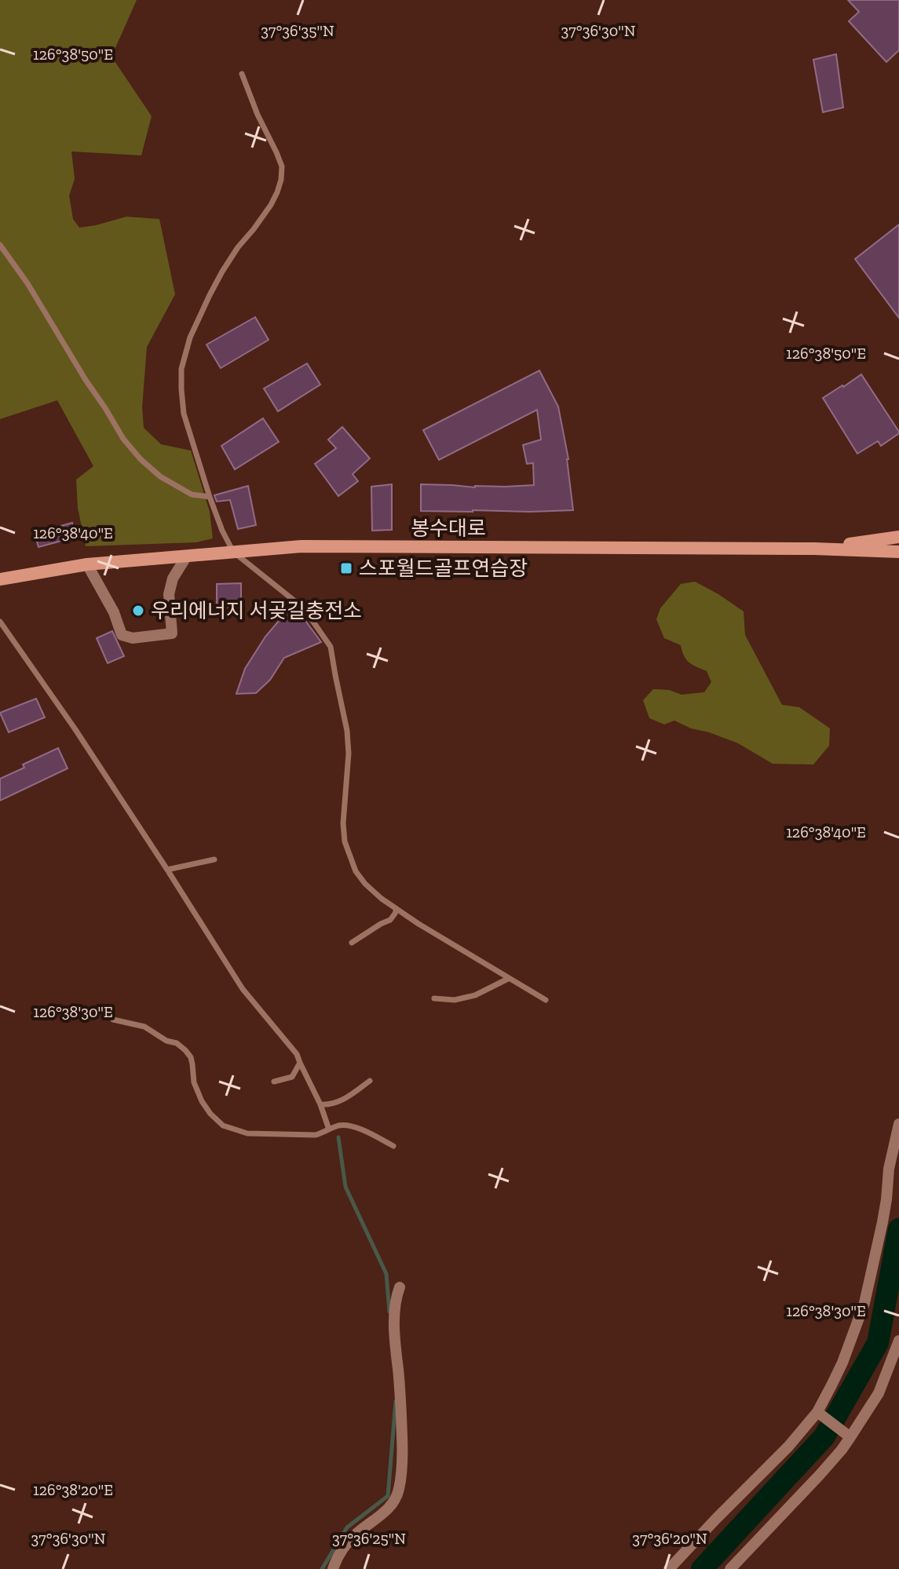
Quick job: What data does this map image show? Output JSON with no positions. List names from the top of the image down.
{
  "streets": {
    "main road": ["봉수대로"]
  },
  "places": {
    "transit": ["스포월드골프연습장"],
    "other": ["우리에너지 서곶길충전소"]
  },
  "coordinates": [
    "37°36'35\"N",
    "37°36'30\"N",
    "126°38'50\"E",
    "126°38'40\"E",
    "126°38'30\"E",
    "126°38'20\"E",
    "37°36'25\"N",
    "37°36'20\"N"
  ]
}
